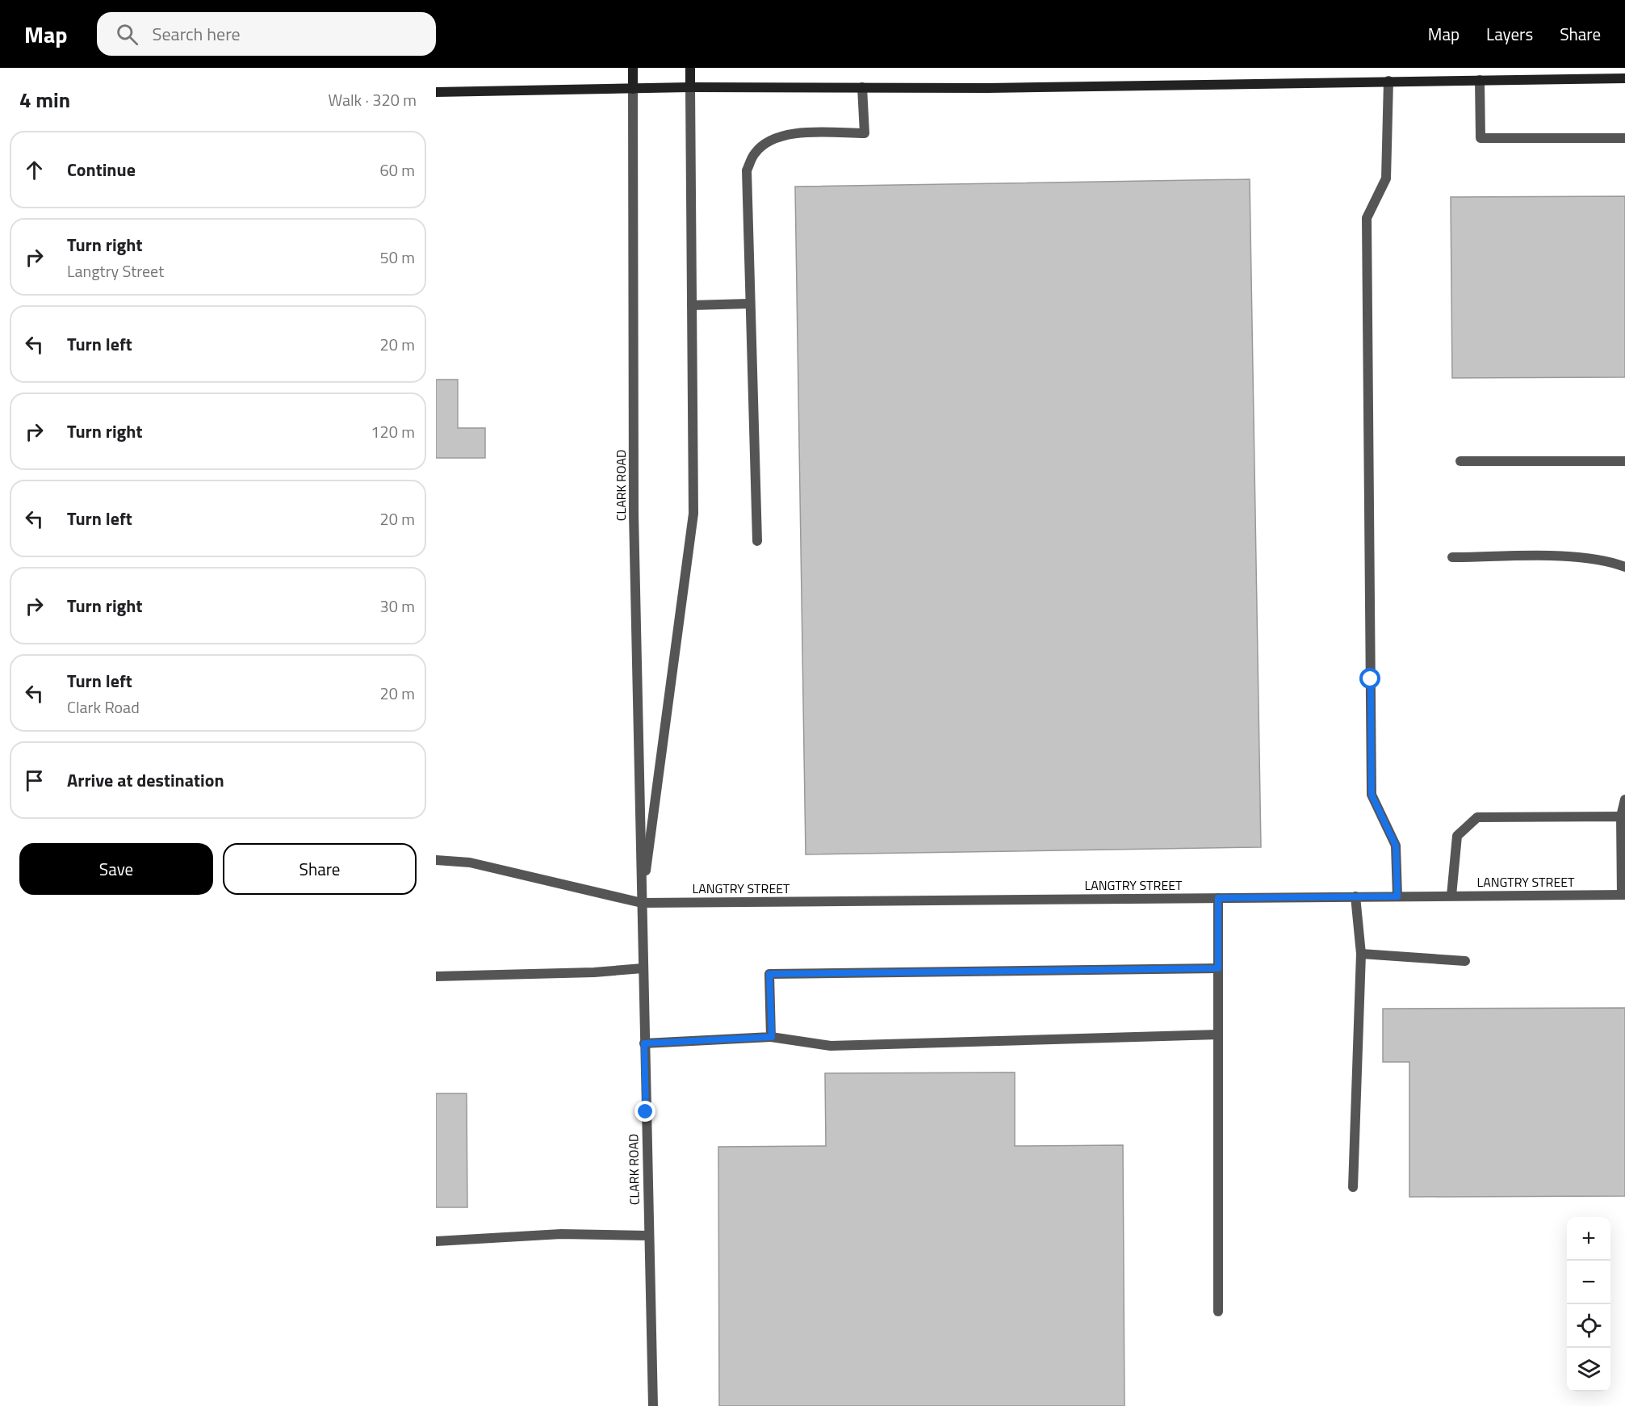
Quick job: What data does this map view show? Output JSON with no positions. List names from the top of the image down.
{
  "streets": {
    "main road": ["CLARK ROAD"],
    "street": ["LANGTRY STREET"]
  },
  "crossings": [
    ["CLARK ROAD", "LANGTRY STREET"]
  ],
  "page": {
    "header": "Map",
    "search": "Search here",
    "nav": ["Map", "Layers", "Share"],
    "heading": ["4 min", "Walk · 320 m"],
    "list": [
      ["Continue", "60 m"],
      ["Turn right", "Langtry Street", "50 m"],
      ["Turn left", "20 m"],
      ["Turn right", "120 m"],
      ["Turn left", "20 m"],
      ["Turn right", "30 m"],
      ["Turn left", "Clark Road", "20 m"],
      "Arrive at destination"
    ],
    "buttons": ["Save", "Share"],
    "map_buttons": ["+", "−"]
  }
}
